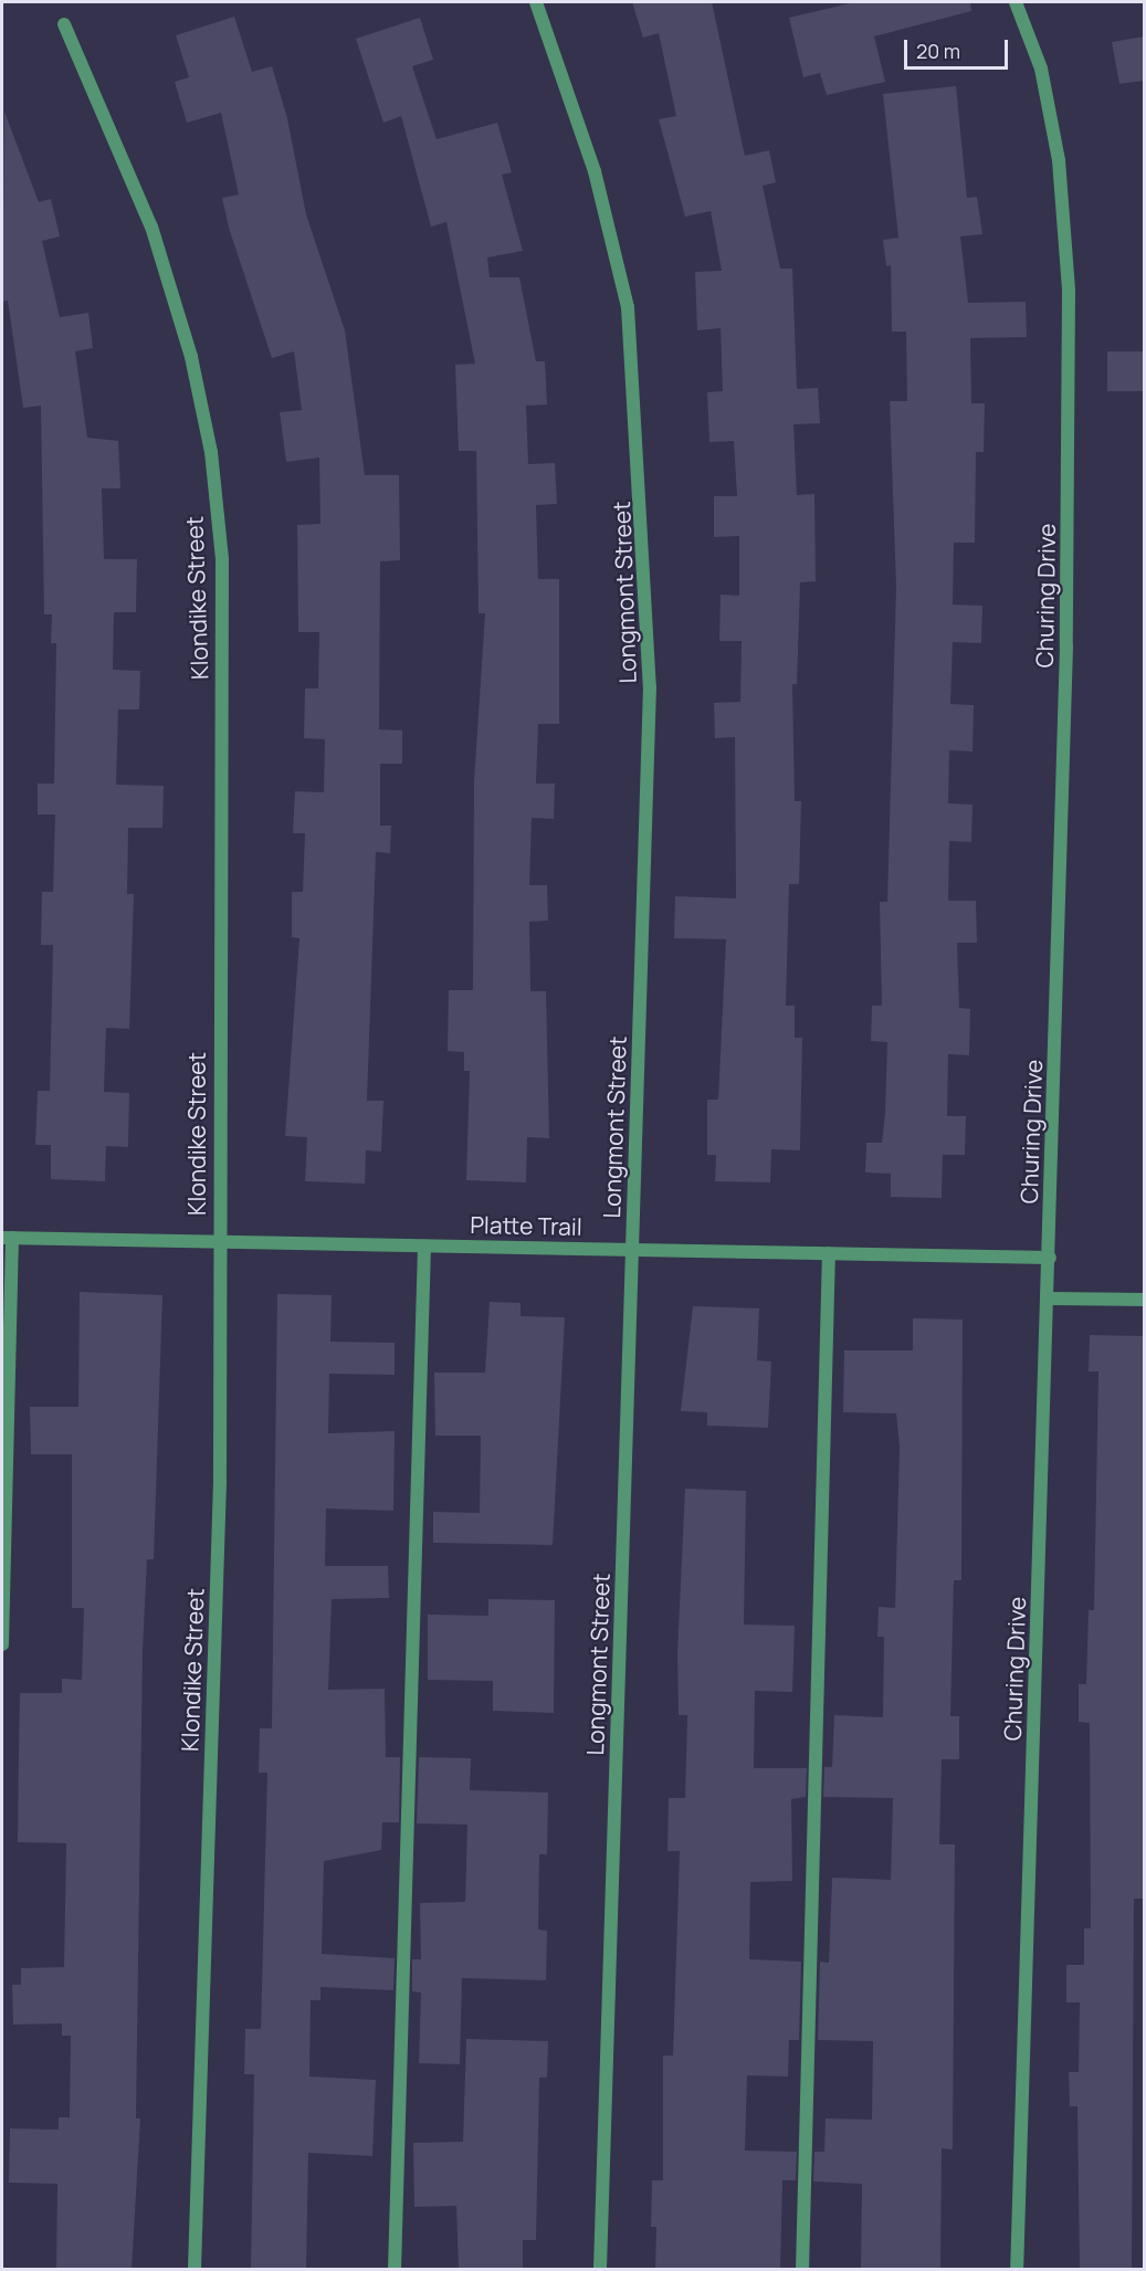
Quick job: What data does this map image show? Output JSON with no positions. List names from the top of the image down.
{
  "streets": {
    "street": [
      "Longmont Street",
      "Churing Drive",
      "Klondike Street",
      "Platte Trail"
    ]
  },
  "crossings": [
    ["Longmont Street", "Platte Trail"],
    ["Churing Drive", "Platte Trail"],
    ["Klondike Street", "Platte Trail"]
  ],
  "scale_bar": "20 m"
}
